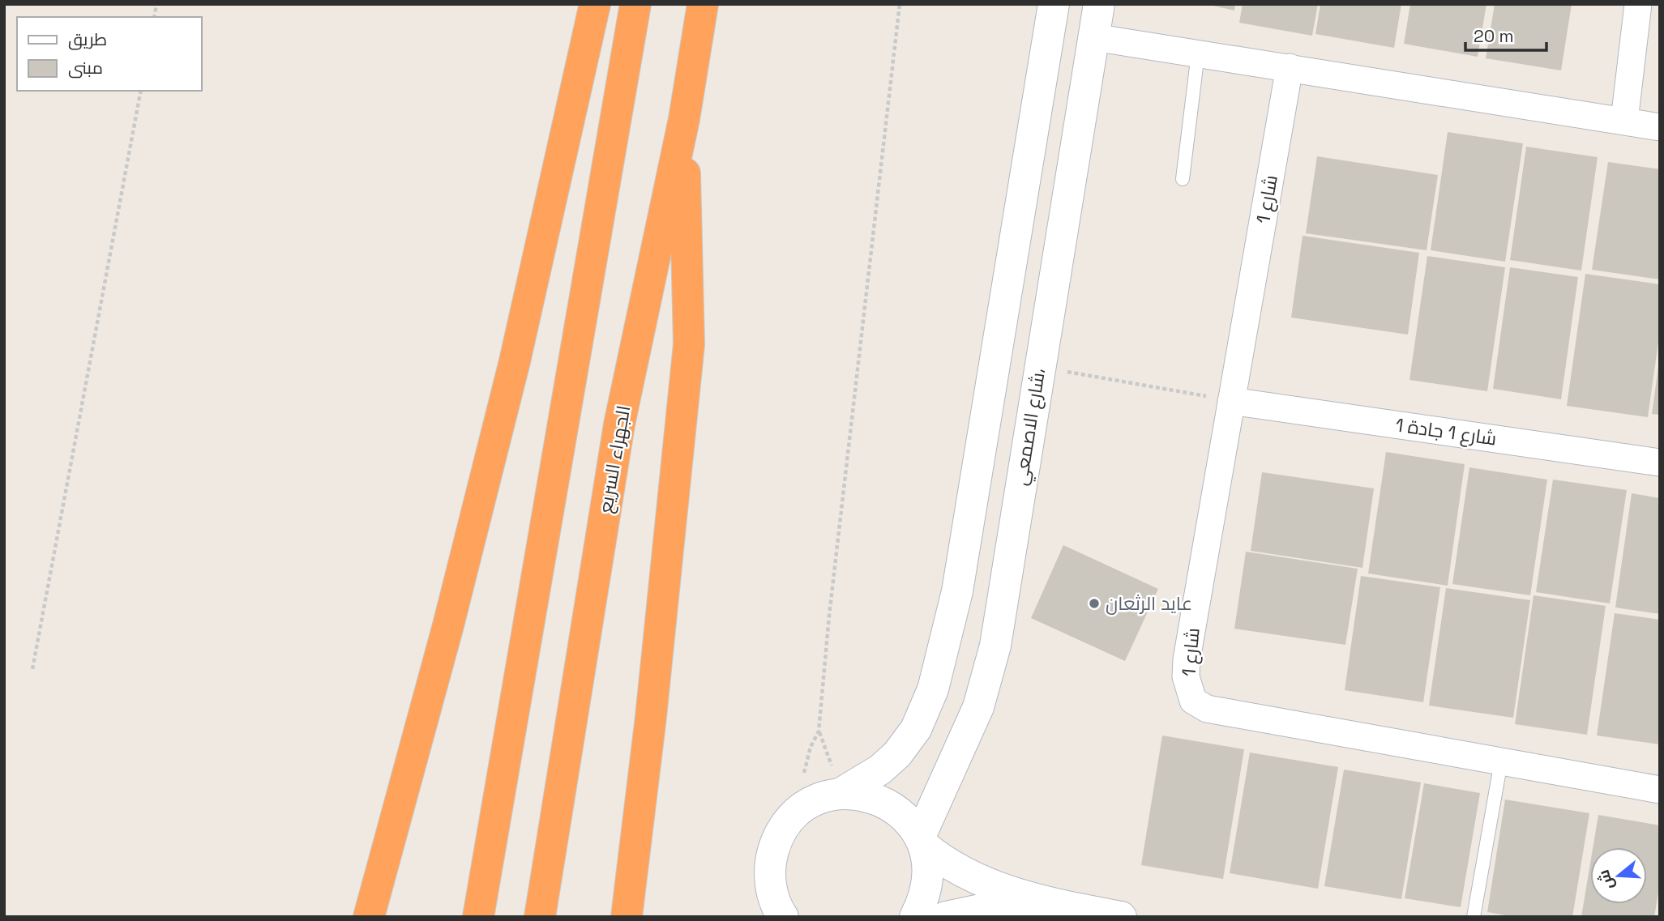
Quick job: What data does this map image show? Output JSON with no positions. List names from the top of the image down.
{
  "streets": {
    "highway": ["الجهراء السريع"],
    "street": ["شارع 1", "شارع الاصمعي،", "شارع 1 جادة 1"]
  },
  "crossings": [
    ["شارع 1", "شارع 1 جادة 1"]
  ],
  "places": ["عايد الرثعان"],
  "legend": ["طريق", "مبنى"],
  "scale_bar": "20 m",
  "north": "left"
}
